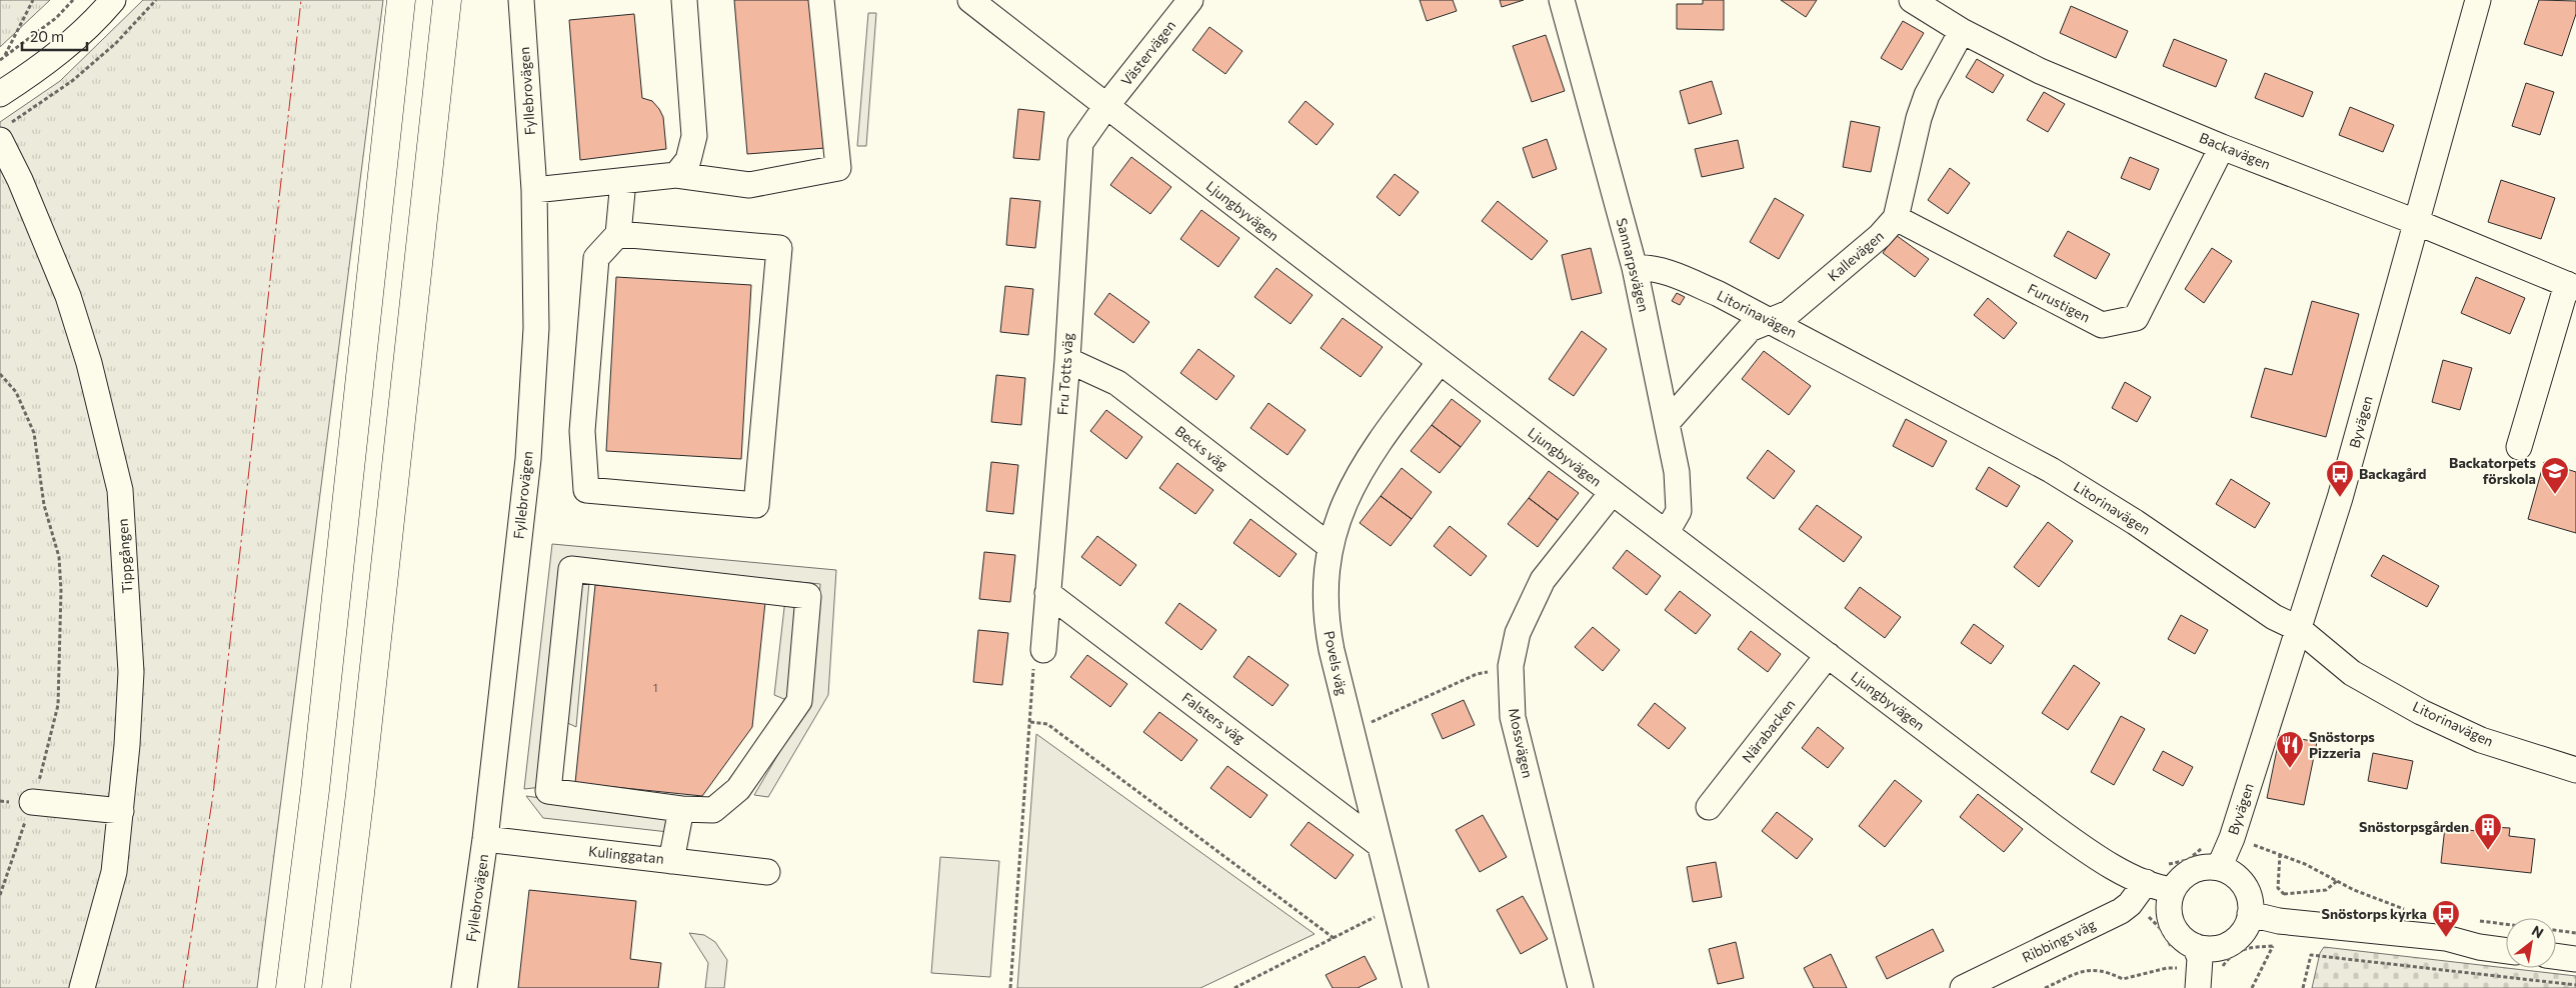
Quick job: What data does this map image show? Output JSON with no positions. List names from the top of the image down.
{
  "streets": {
    "street": [
      "Västervägen",
      "Fyllebrovägen",
      "Backavägen",
      "Ljungbyvägen",
      "Kallevägen",
      "Sannarpsvägen",
      "Furustigen",
      "Litorinavägen",
      "Fru Totts väg",
      "Byvägen",
      "Becks väg",
      "Tippgången",
      "Povels väg",
      "Falsters väg",
      "Närabacken",
      "Mossvägen",
      "Kulinggatan",
      "Ribbings väg"
    ]
  },
  "crossings": [
    ["Västervägen", "Ljungbyvägen"],
    ["Västervägen", "Fru Totts väg"],
    ["Fyllebrovägen", "Kulinggatan"],
    ["Backavägen", "Kallevägen"],
    ["Backavägen", "Furustigen"],
    ["Backavägen", "Byvägen"],
    ["Ljungbyvägen", "Sannarpsvägen"],
    ["Ljungbyvägen", "Fru Totts väg"],
    ["Ljungbyvägen", "Byvägen"],
    ["Ljungbyvägen", "Povels väg"],
    ["Ljungbyvägen", "Närabacken"],
    ["Ljungbyvägen", "Mossvägen"],
    ["Ljungbyvägen", "Ribbings väg"],
    ["Kallevägen", "Sannarpsvägen"],
    ["Kallevägen", "Furustigen"],
    ["Kallevägen", "Litorinavägen"],
    ["Sannarpsvägen", "Litorinavägen"],
    ["Litorinavägen", "Byvägen"],
    ["Fru Totts väg", "Becks väg"],
    ["Fru Totts väg", "Falsters väg"],
    ["Becks väg", "Povels väg"],
    ["Povels väg", "Falsters väg"]
  ],
  "places": {
    "school or university": ["Backatorpets förskola"],
    "bus stop": ["Backagård", "Snöstorps kyrka"],
    "restaurant": ["Snöstorps Pizzeria"],
    "building": ["Snöstorpsgården"]
  },
  "house_numbers": ["1"],
  "scale_bar": "20 m",
  "north": "top right"
}
